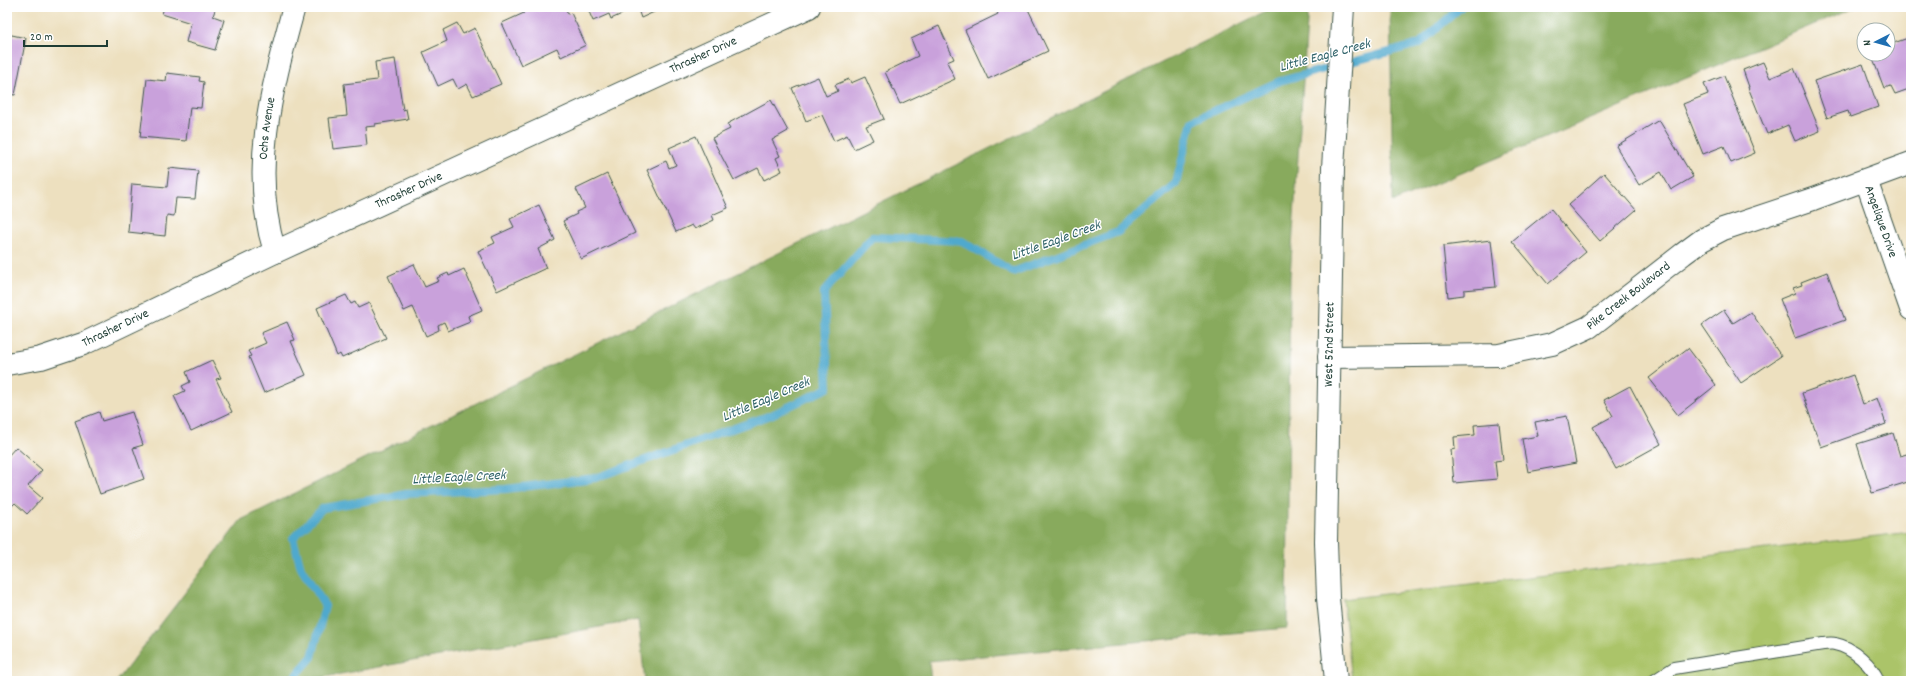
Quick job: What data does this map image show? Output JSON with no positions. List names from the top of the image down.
{
  "streets": {
    "street": [
      "Thrasher Drive",
      "Ochs Avenue",
      "Angelique Drive",
      "Pike Creek Boulevard",
      "West 52nd Street"
    ]
  },
  "crossings": [
    ["Thrasher Drive", "Ochs Avenue"],
    ["Angelique Drive", "Pike Creek Boulevard"],
    ["Pike Creek Boulevard", "West 52nd Street"]
  ],
  "water": ["Little Eagle Creek"],
  "scale_bar": "20 m",
  "north": "left"
}
